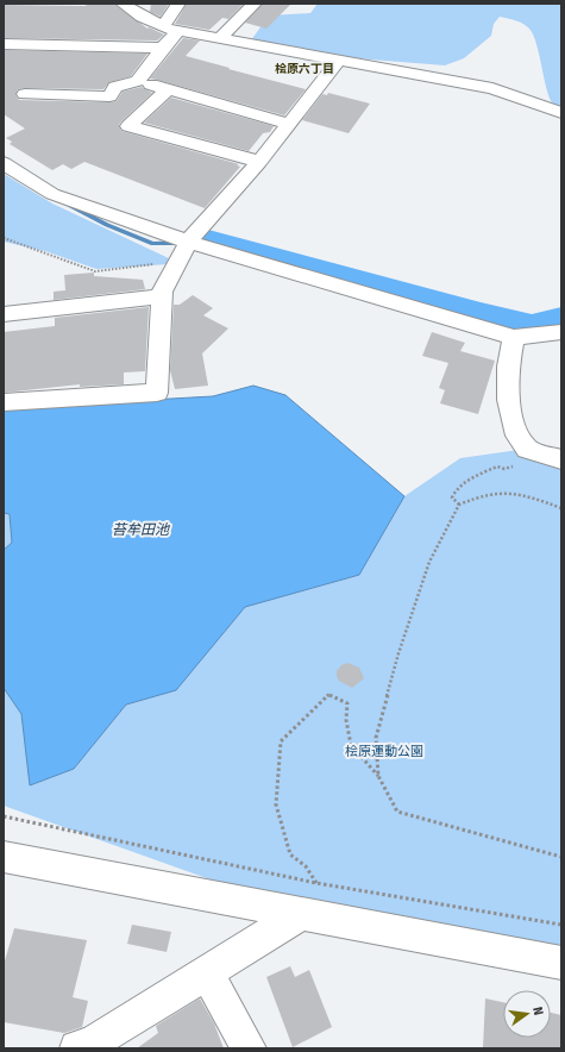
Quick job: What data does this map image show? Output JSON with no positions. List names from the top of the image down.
{
  "districts": ["桧原六丁目"],
  "water": ["苔牟田池"],
  "parks": ["桧原運動公園"],
  "north": "right"
}
